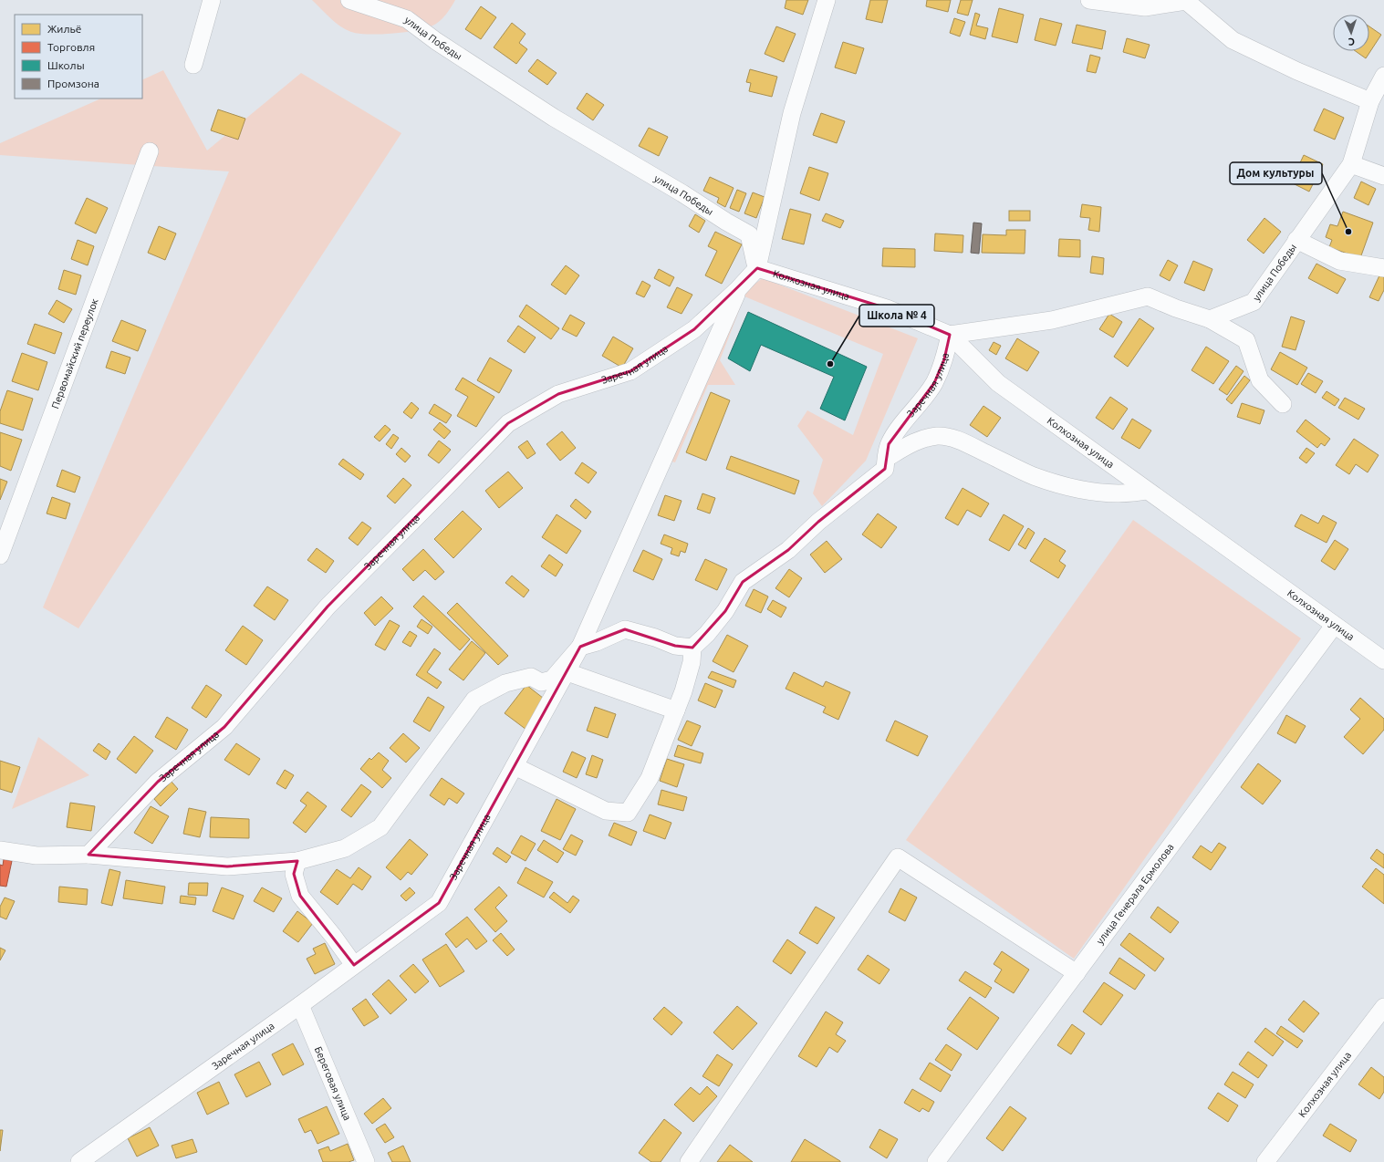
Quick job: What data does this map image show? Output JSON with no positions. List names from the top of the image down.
{
  "streets": {
    "street": [
      "улица Победы",
      "Колхозная улица",
      "Первомайский переулок",
      "Заречная улица",
      "улица Генерала Ермолова",
      "Береговая улица"
    ]
  },
  "crossings": [
    ["улица Победы", "Колхозная улица"],
    ["улица Победы", "Заречная улица"],
    ["Колхозная улица", "Заречная улица"],
    ["Колхозная улица", "улица Генерала Ермолова"],
    ["Заречная улица", "Береговая улица"]
  ],
  "places": ["Дом культуры", "Школа № 4"],
  "legend": [
    "Жильё",
    "Торговля",
    "Школы",
    "Промзона"
  ],
  "north": "bottom"
}
